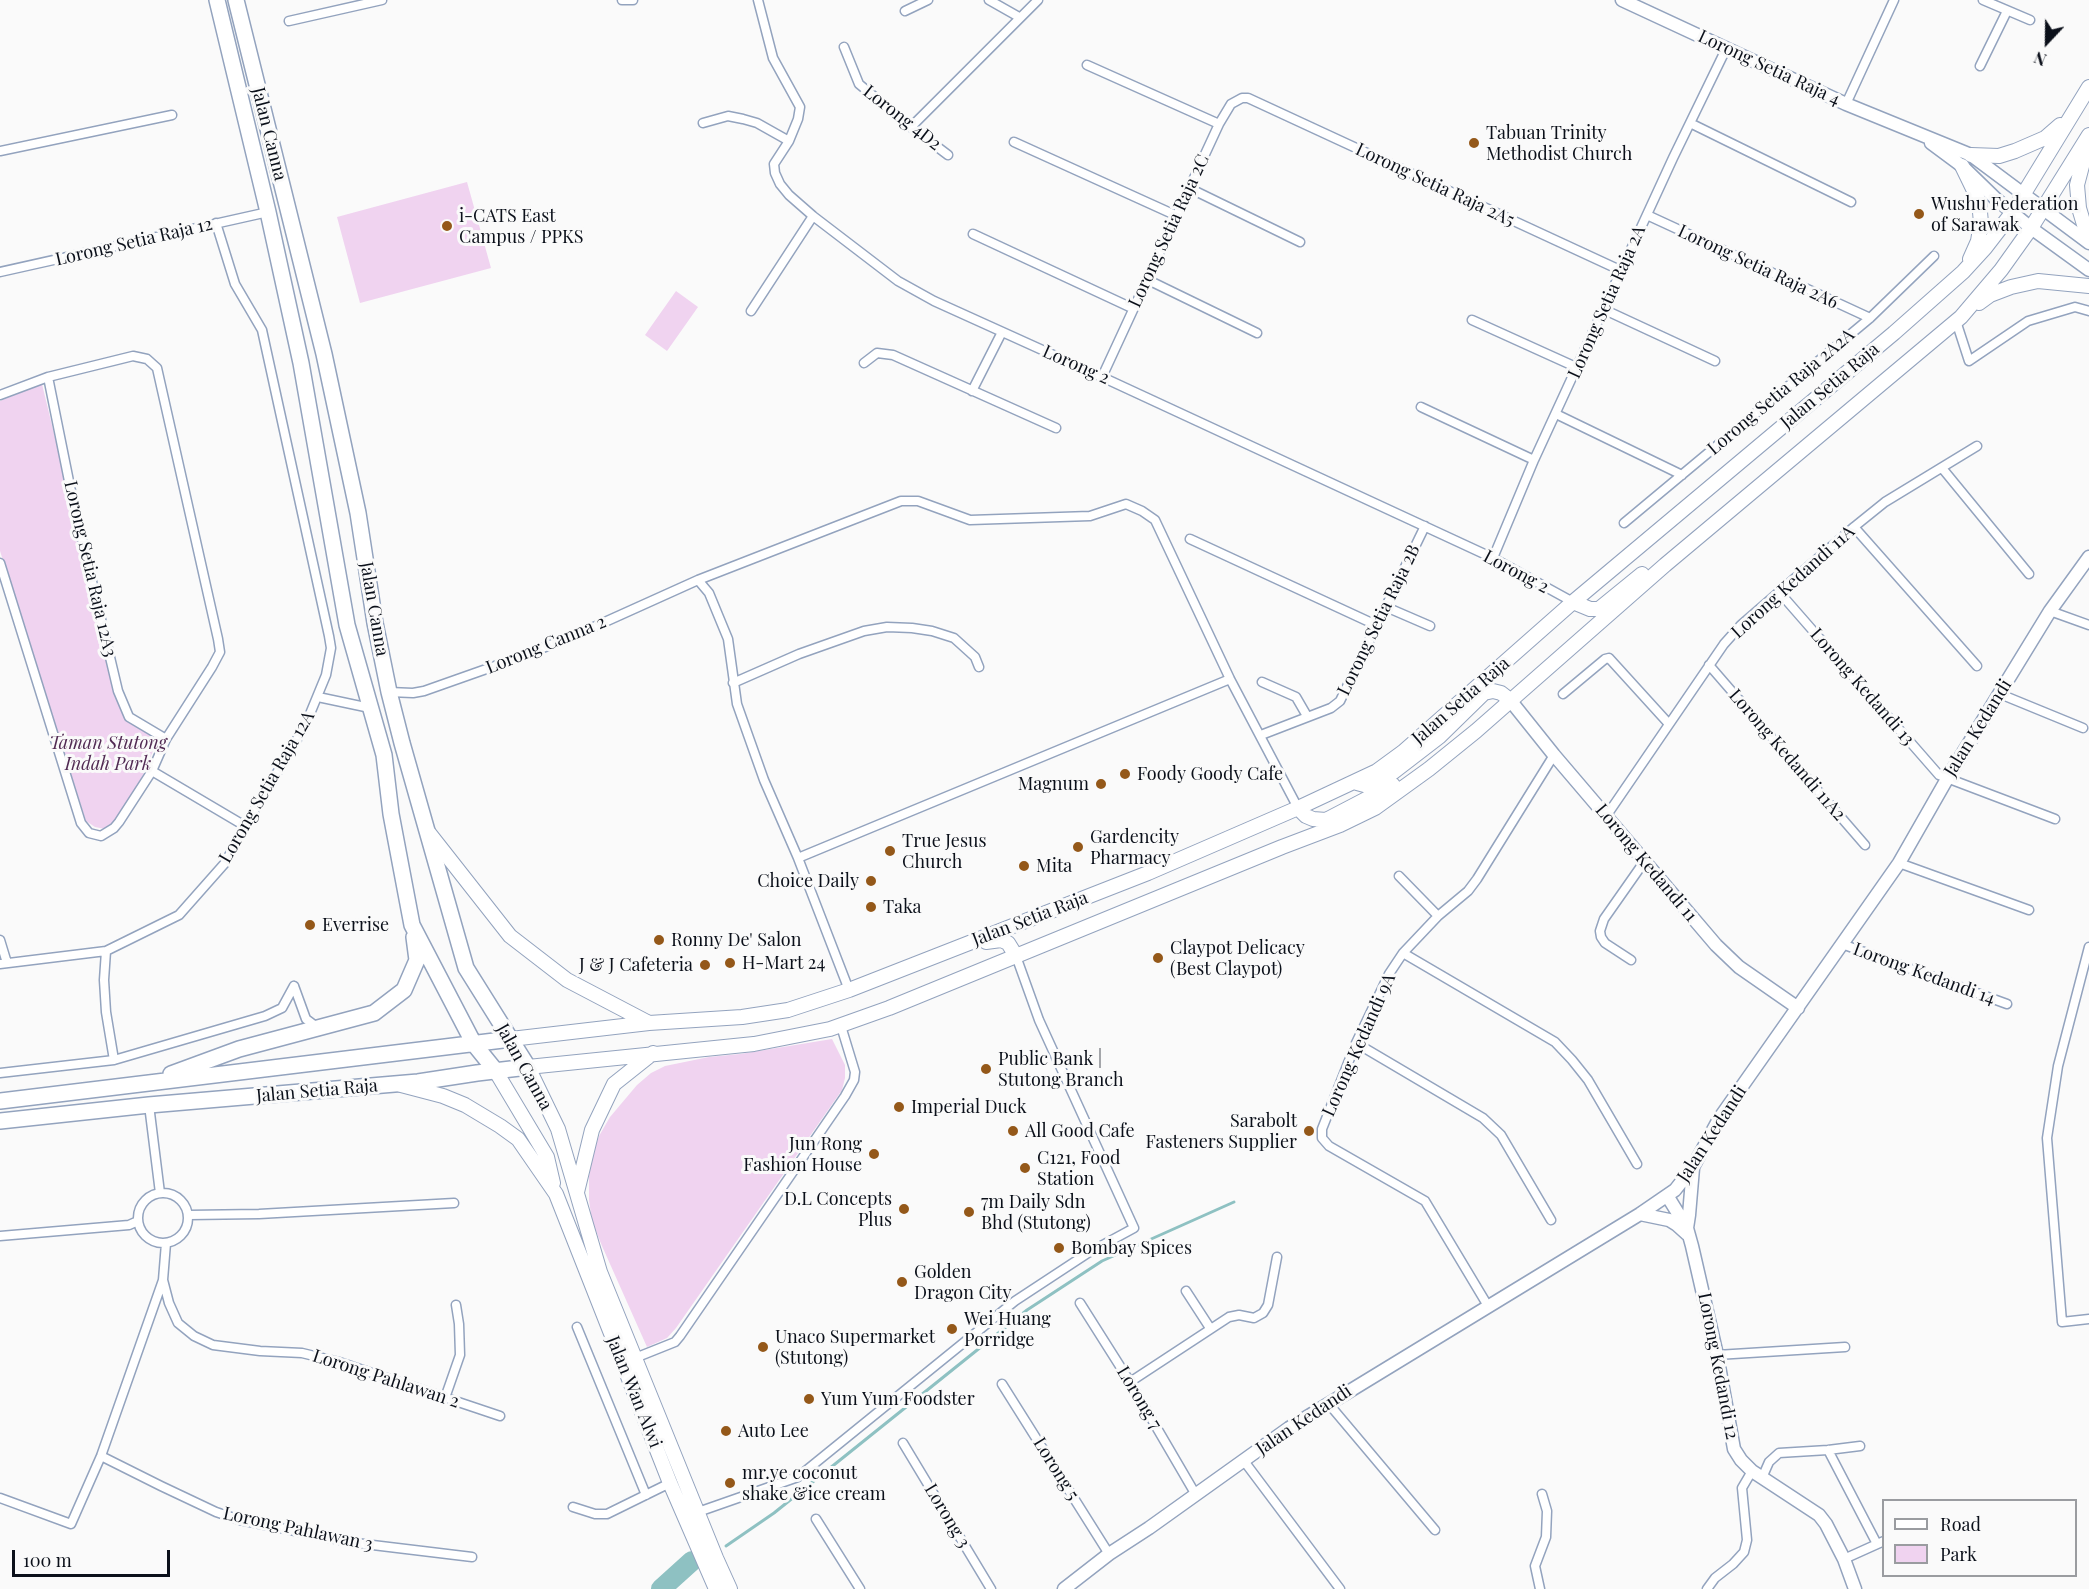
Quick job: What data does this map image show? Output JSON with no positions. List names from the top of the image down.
{
  "streets": {
    "highway": ["Jalan Canna", "Jalan Setia Raja"],
    "main road": ["Jalan Wan Alwi"],
    "street": [
      "Lorong Setia Raja 4",
      "Lorong 4D2",
      "Lorong Setia Raja 2A5",
      "Lorong Setia Raja 2C",
      "Lorong Setia Raja 12",
      "Lorong Setia Raja 2A6",
      "Lorong Setia Raja 2A",
      "Lorong 2",
      "Lorong Setia Raja 2A2A",
      "Lorong Setia Raja 12A3",
      "Lorong Kedandi 11A",
      "Lorong Setia Raja 2B",
      "Lorong Canna 2",
      "Lorong Kedandi 13",
      "Jalan Kedandi",
      "Lorong Kedandi 11A2",
      "Lorong Setia Raja 12A",
      "Lorong Kedandi 11",
      "Lorong Kedandi 14",
      "Lorong Kedandi 9A",
      "Lorong Kedandi 12",
      "Lorong Pahlawan 2",
      "Lorong 7",
      "Lorong 5",
      "Lorong 3",
      "Lorong Pahlawan 3"
    ]
  },
  "crossings": [
    ["Lorong Setia Raja 4", "Lorong Setia Raja 2A"],
    ["Lorong Setia Raja 4", "Jalan Setia Raja"],
    ["Jalan Canna", "Lorong Setia Raja 12"],
    ["Jalan Canna", "Jalan Setia Raja"],
    ["Jalan Canna", "Lorong Canna 2"],
    ["Jalan Canna", "Jalan Wan Alwi"],
    ["Lorong Setia Raja 2A5", "Lorong Setia Raja 2C"],
    ["Lorong Setia Raja 2A5", "Lorong Setia Raja 2A"],
    ["Lorong Setia Raja 2C", "Lorong 2"],
    ["Lorong Setia Raja 12", "Lorong Setia Raja 12A"],
    ["Lorong Setia Raja 2A6", "Lorong Setia Raja 2A"],
    ["Lorong Setia Raja 2A6", "Lorong Setia Raja 2A2A"],
    ["Lorong Setia Raja 2A", "Lorong 2"],
    ["Lorong 2", "Jalan Setia Raja"],
    ["Lorong 2", "Lorong Setia Raja 2B"],
    ["Jalan Setia Raja", "Lorong Canna 2"],
    ["Jalan Setia Raja", "Lorong Kedandi 11"],
    ["Lorong Kedandi 11A", "Lorong Kedandi 13"],
    ["Lorong Kedandi 11A", "Lorong Kedandi 11A2"],
    ["Lorong Kedandi 11A", "Lorong Kedandi 11"],
    ["Lorong Setia Raja 2B", "Lorong Canna 2"],
    ["Lorong Kedandi 13", "Jalan Kedandi"],
    ["Jalan Kedandi", "Lorong Kedandi 11"],
    ["Jalan Kedandi", "Lorong Kedandi 14"],
    ["Jalan Kedandi", "Lorong Kedandi 9A"],
    ["Jalan Kedandi", "Lorong Kedandi 12"],
    ["Jalan Kedandi", "Lorong 7"],
    ["Jalan Kedandi", "Lorong 5"],
    ["Lorong Kedandi 11", "Lorong Kedandi 9A"]
  ],
  "parks": ["Taman Stutong Indah Park"],
  "places": [
    "Tabuan Trinity Methodist Church",
    "Wushu Federation of Sarawak",
    "i-CATS East Campus / PPKS",
    "Foody Goody Cafe",
    "Magnum",
    "Gardencity Pharmacy",
    "True Jesus Church",
    "Mita",
    "Choice Daily",
    "Taka",
    "Everrise",
    "Ronny De' Salon",
    "Claypot Delicacy (Best Claypot)",
    "H-Mart 24",
    "J & J Cafeteria",
    "Public Bank | Stutong Branch",
    "Imperial Duck",
    "All Good Cafe",
    "Sarabolt Fasteners Supplier",
    "Jun Rong Fashion House",
    "C121, Food Station",
    "D.L Concepts Plus",
    "7m Daily Sdn Bhd (Stutong)",
    "Bombay Spices",
    "Golden Dragon City",
    "Wei Huang Porridge",
    "Unaco Supermarket (Stutong)",
    "Yum Yum Foodster",
    "Auto Lee",
    "mr.ye coconut shake &ice cream"
  ],
  "legend": ["Road", "Park"],
  "scale_bar": "100 m",
  "north": "bottom"
}
